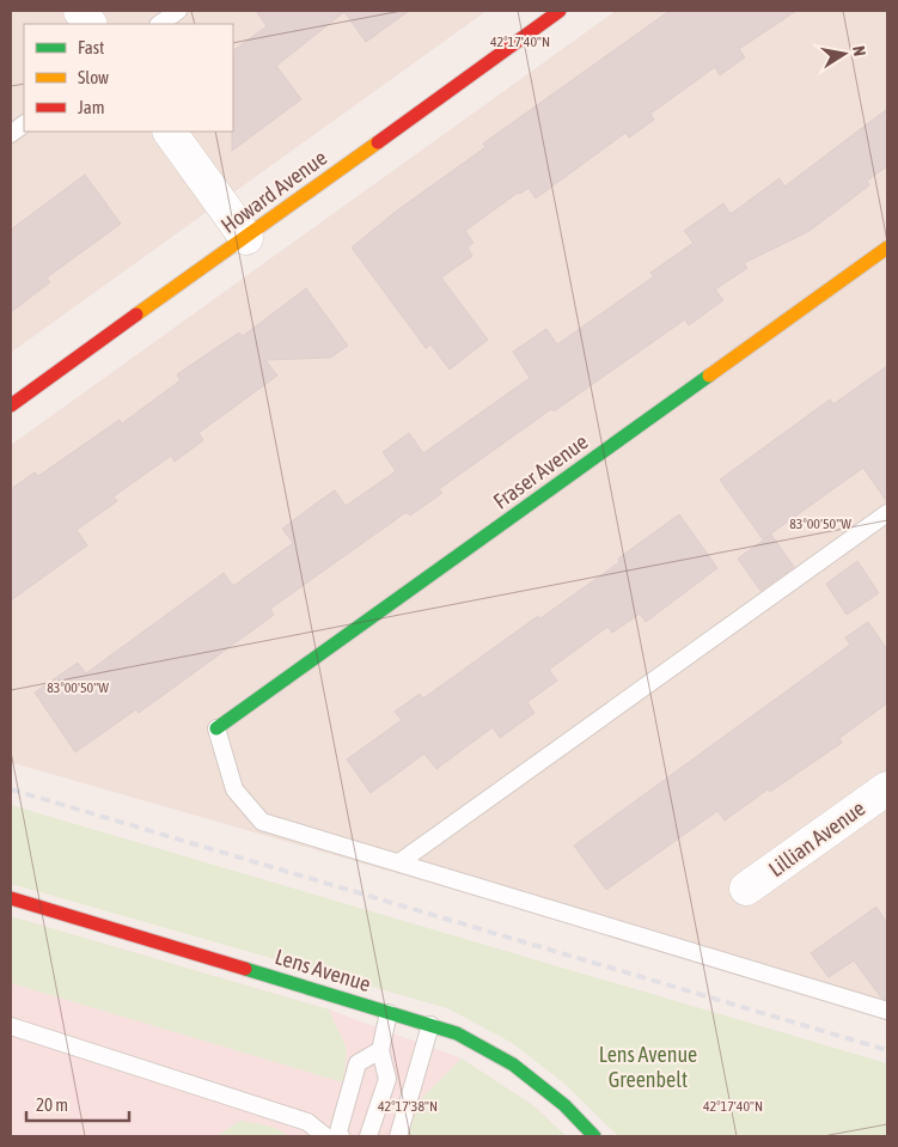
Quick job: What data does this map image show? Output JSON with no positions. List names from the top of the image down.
{
  "streets": {
    "street": [
      "Howard Avenue",
      "Fraser Avenue",
      "Lillian Avenue",
      "Lens Avenue"
    ]
  },
  "parks": ["Lens Avenue Greenbelt"],
  "legend": ["Fast", "Slow", "Jam"],
  "scale_bar": "20 m",
  "north": "right",
  "coordinates": ["42°17'40\"N", "83°00'50\"W", "42°17'38\"N"]
}
